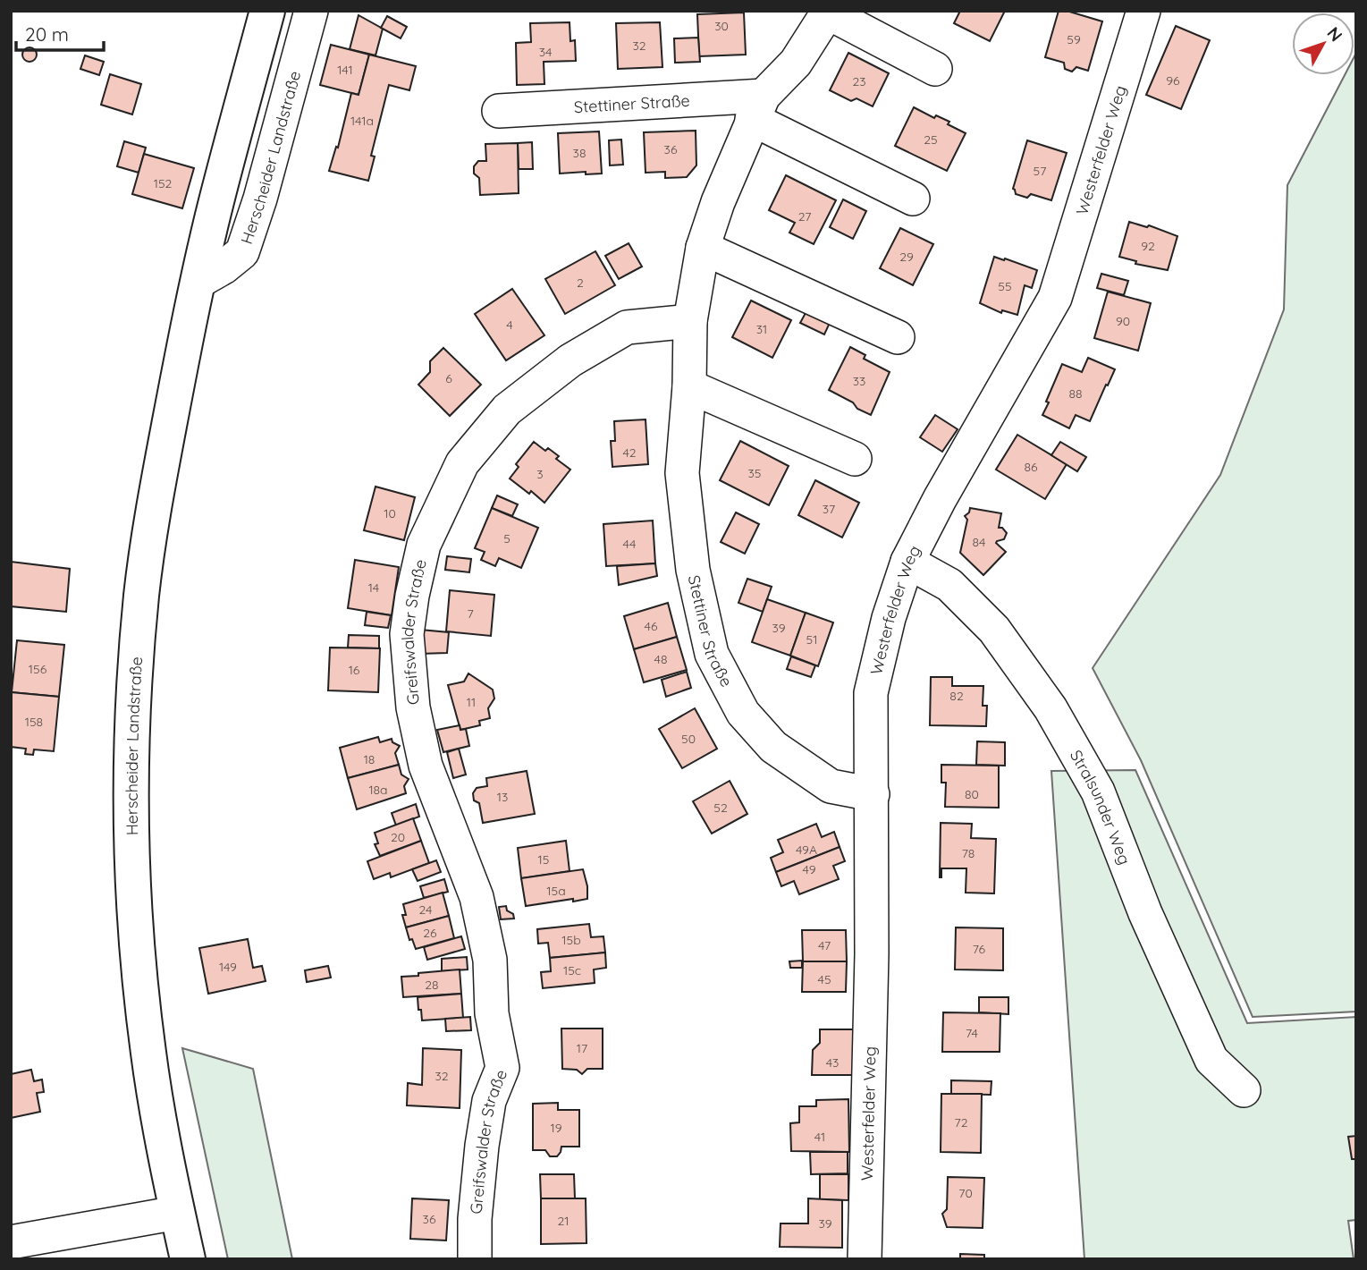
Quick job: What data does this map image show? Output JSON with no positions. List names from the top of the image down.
{
  "streets": {
    "main road": ["Herscheider Landstraße"],
    "street": [
      "Stettiner Straße",
      "Westerfelder Weg",
      "Greifswalder Straße",
      "Stralsunder Weg"
    ]
  },
  "crossings": [
    ["Stettiner Straße", "Westerfelder Weg"],
    ["Stettiner Straße", "Greifswalder Straße"],
    ["Westerfelder Weg", "Stralsunder Weg"]
  ],
  "house_numbers": [
    "30",
    "59",
    "32",
    "34",
    "141",
    "96",
    "23",
    "141a",
    "25",
    "36",
    "38",
    "57",
    "152",
    "27",
    "92",
    "29",
    "2",
    "55",
    "90",
    "4",
    "31",
    "6",
    "33",
    "88",
    "42",
    "86",
    "35",
    "3",
    "37",
    "10",
    "5",
    "84",
    "44",
    "14",
    "7",
    "46",
    "39",
    "51",
    "48",
    "156",
    "16",
    "82",
    "11",
    "158",
    "50",
    "18",
    "18a",
    "80",
    "13",
    "52",
    "20",
    "49A",
    "78",
    "15",
    "49",
    "15a",
    "24",
    "26",
    "15b",
    "47",
    "76",
    "149",
    "15c",
    "45",
    "28",
    "74",
    "17",
    "43",
    "32",
    "72",
    "19",
    "41",
    "70",
    "36",
    "21",
    "39"
  ],
  "scale_bar": "20 m",
  "north": "top right"
}
